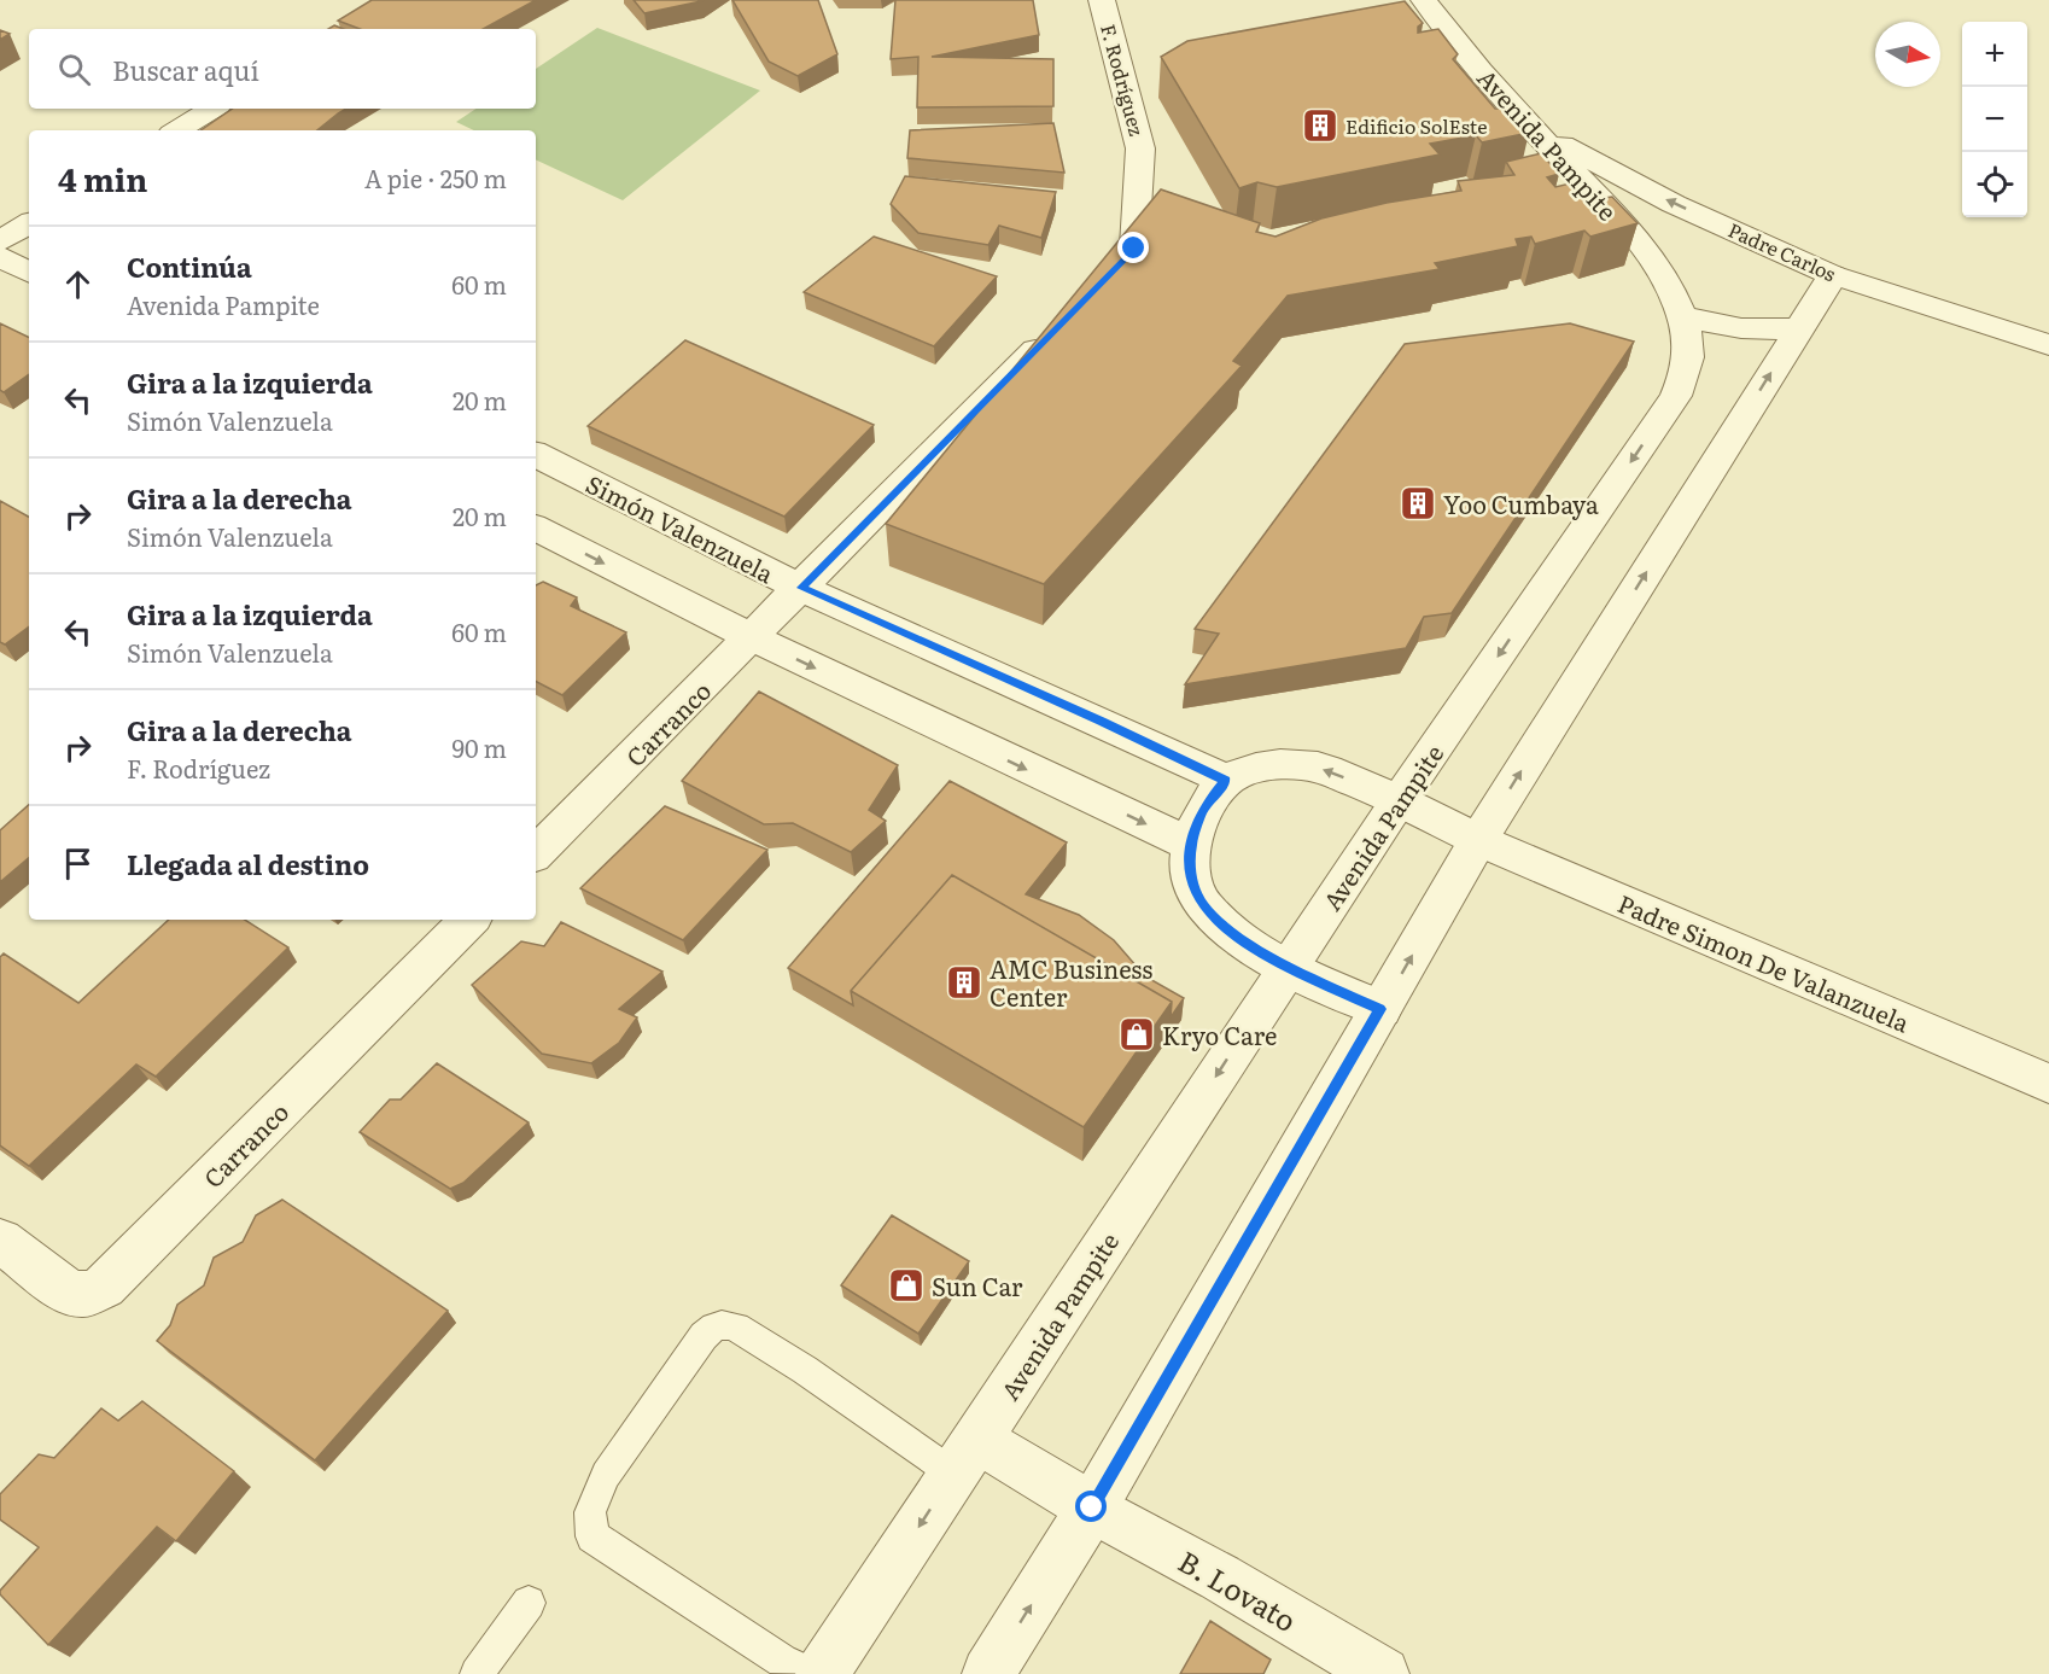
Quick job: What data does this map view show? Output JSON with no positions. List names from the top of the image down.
{
  "streets": {
    "street": [
      "F. Rodríguez",
      "Avenida Pampite",
      "Padre Carlos",
      "Simón Valenzuela",
      "Carranco",
      "Padre Simon De Valanzuela",
      "B. Lovato"
    ]
  },
  "crossings": [
    ["Avenida Pampite", "Padre Carlos"],
    ["Avenida Pampite", "B. Lovato"],
    ["Simón Valenzuela", "Carranco"]
  ],
  "one_way": ["Padre Carlos"],
  "places": {
    "building": ["Edificio SolEste", "Yoo Cumbaya", "AMC Business Center"],
    "shop": ["Kryo Care", "Sun Car"]
  },
  "north": "right",
  "page": {
    "map_buttons": ["+", "−"],
    "search": "Buscar aquí",
    "heading": ["4 min", "A pie · 250 m"],
    "list": [
      ["Continúa", "Avenida Pampite", "60 m"],
      ["Gira a la izquierda", "Simón Valenzuela", "20 m"],
      ["Gira a la derecha", "Simón Valenzuela", "20 m"],
      ["Gira a la izquierda", "Simón Valenzuela", "60 m"],
      ["Gira a la derecha", "F. Rodríguez", "90 m"],
      "Llegada al destino"
    ]
  }
}
